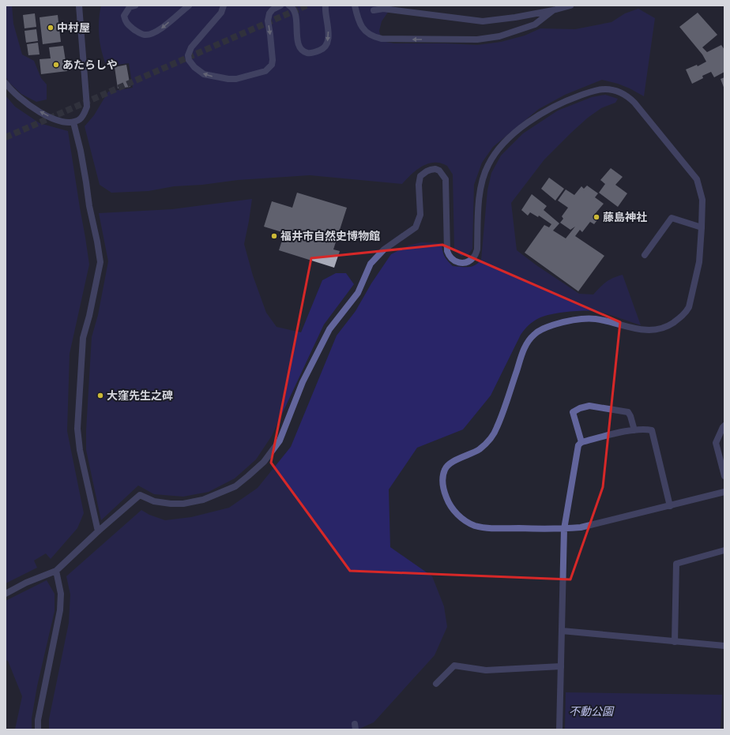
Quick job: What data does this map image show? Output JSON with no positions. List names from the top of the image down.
{
  "parks": ["不動公園"],
  "places": [
    "中村屋",
    "あたらしや",
    "藤島神社",
    "福井市自然史博物館",
    "大窪先生之碑"
  ]
}
